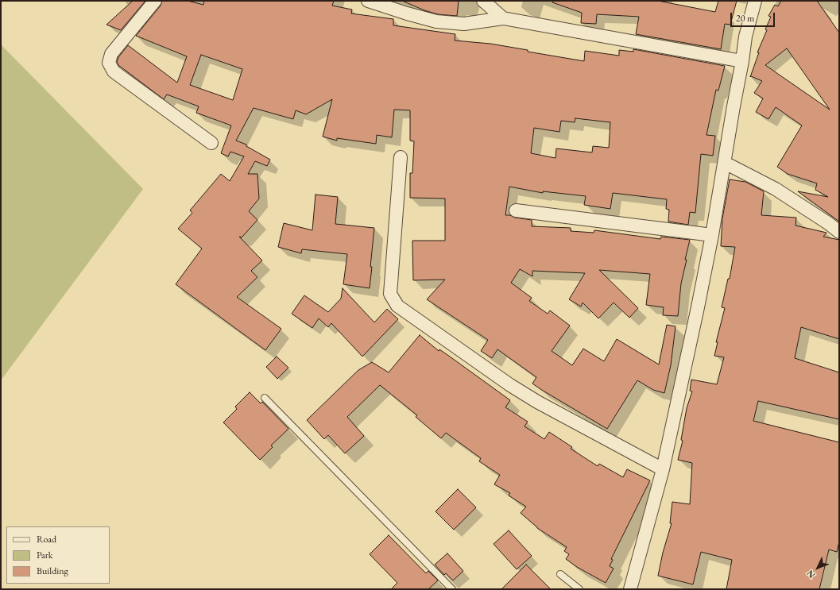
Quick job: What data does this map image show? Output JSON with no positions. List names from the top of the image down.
{
  "legend": ["Road", "Park", "Building"],
  "scale_bar": "20 m",
  "north": "bottom left"
}
